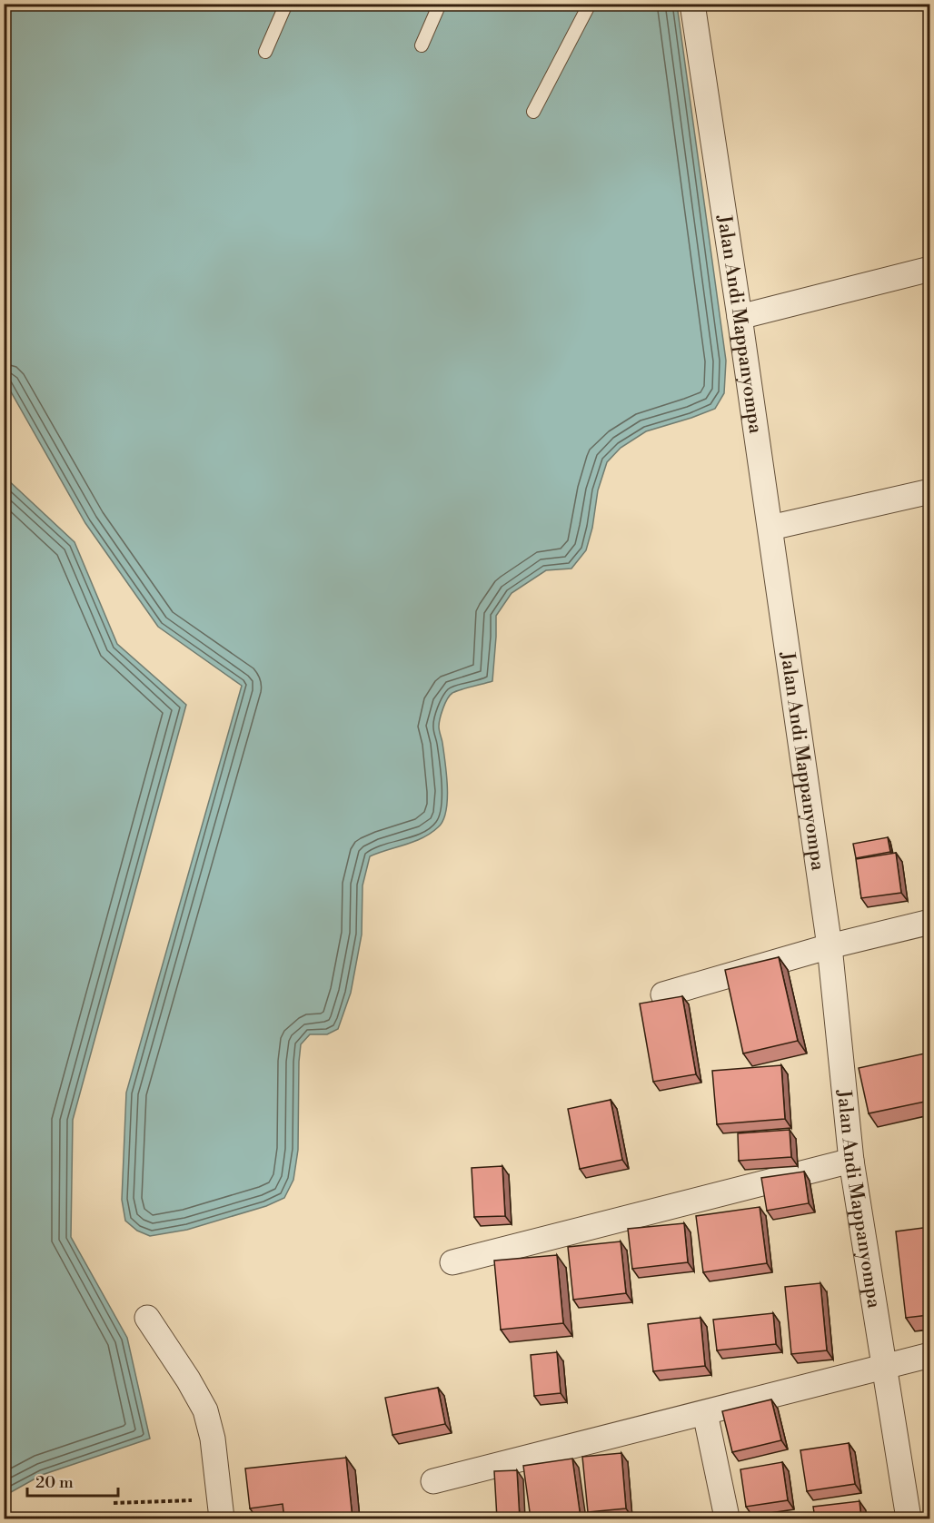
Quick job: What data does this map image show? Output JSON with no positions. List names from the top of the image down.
{
  "streets": {
    "street": ["Jalan Andi Mappanyompa"]
  },
  "scale_bar": "20 m"
}
